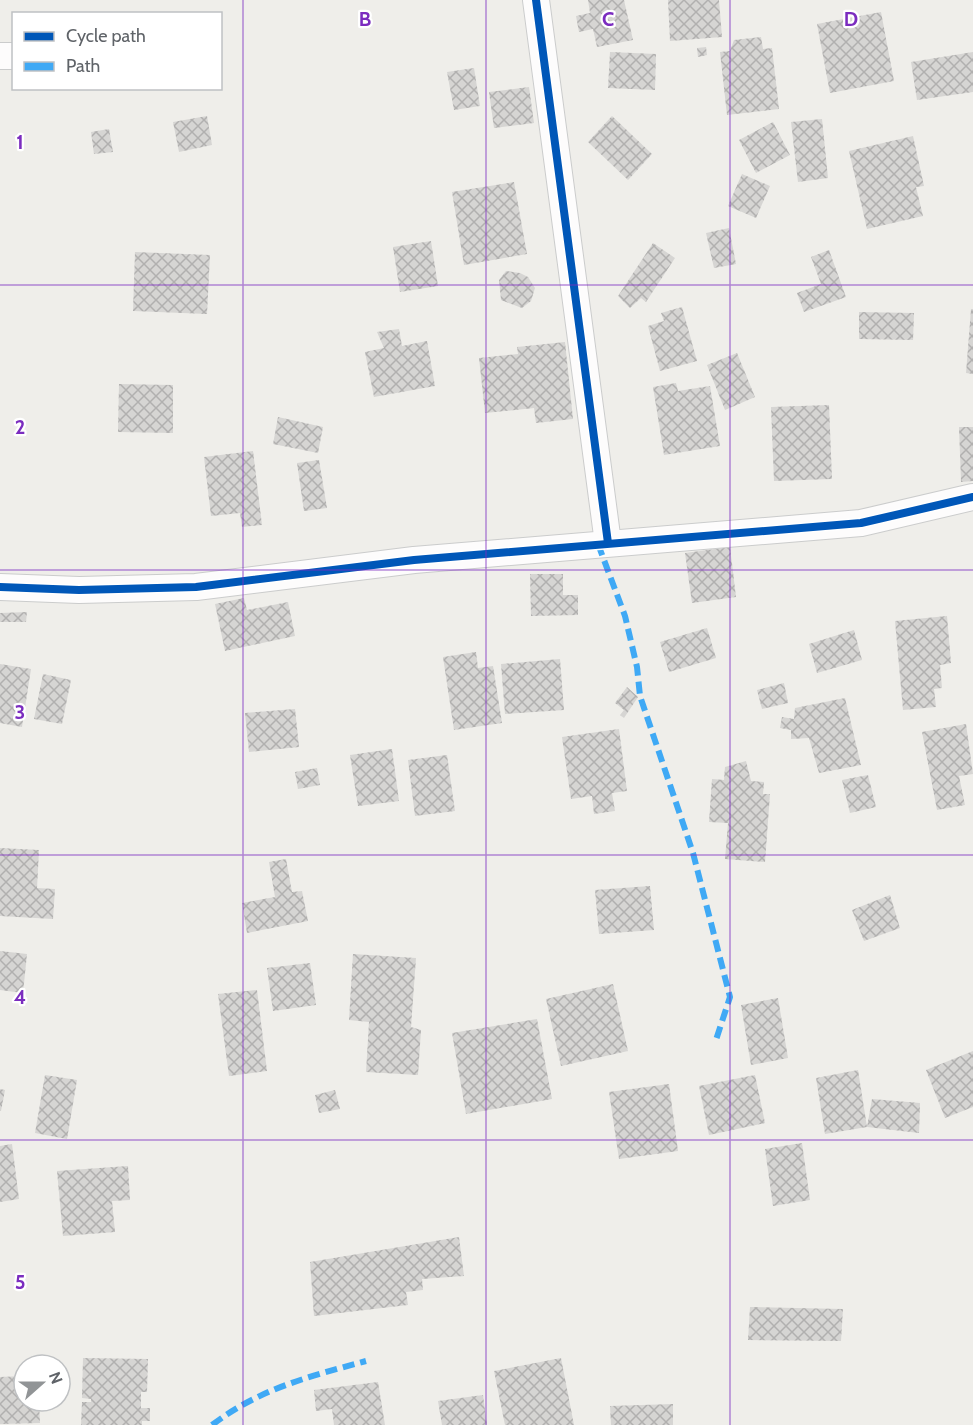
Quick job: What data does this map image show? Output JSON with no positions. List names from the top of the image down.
{
  "legend": ["Cycle path", "Path"],
  "north": "right",
  "grid": {
    "columns": ["B", "C", "D"],
    "rows": [
      "1",
      "2",
      "3",
      "4",
      "5"
    ]
  }
}
